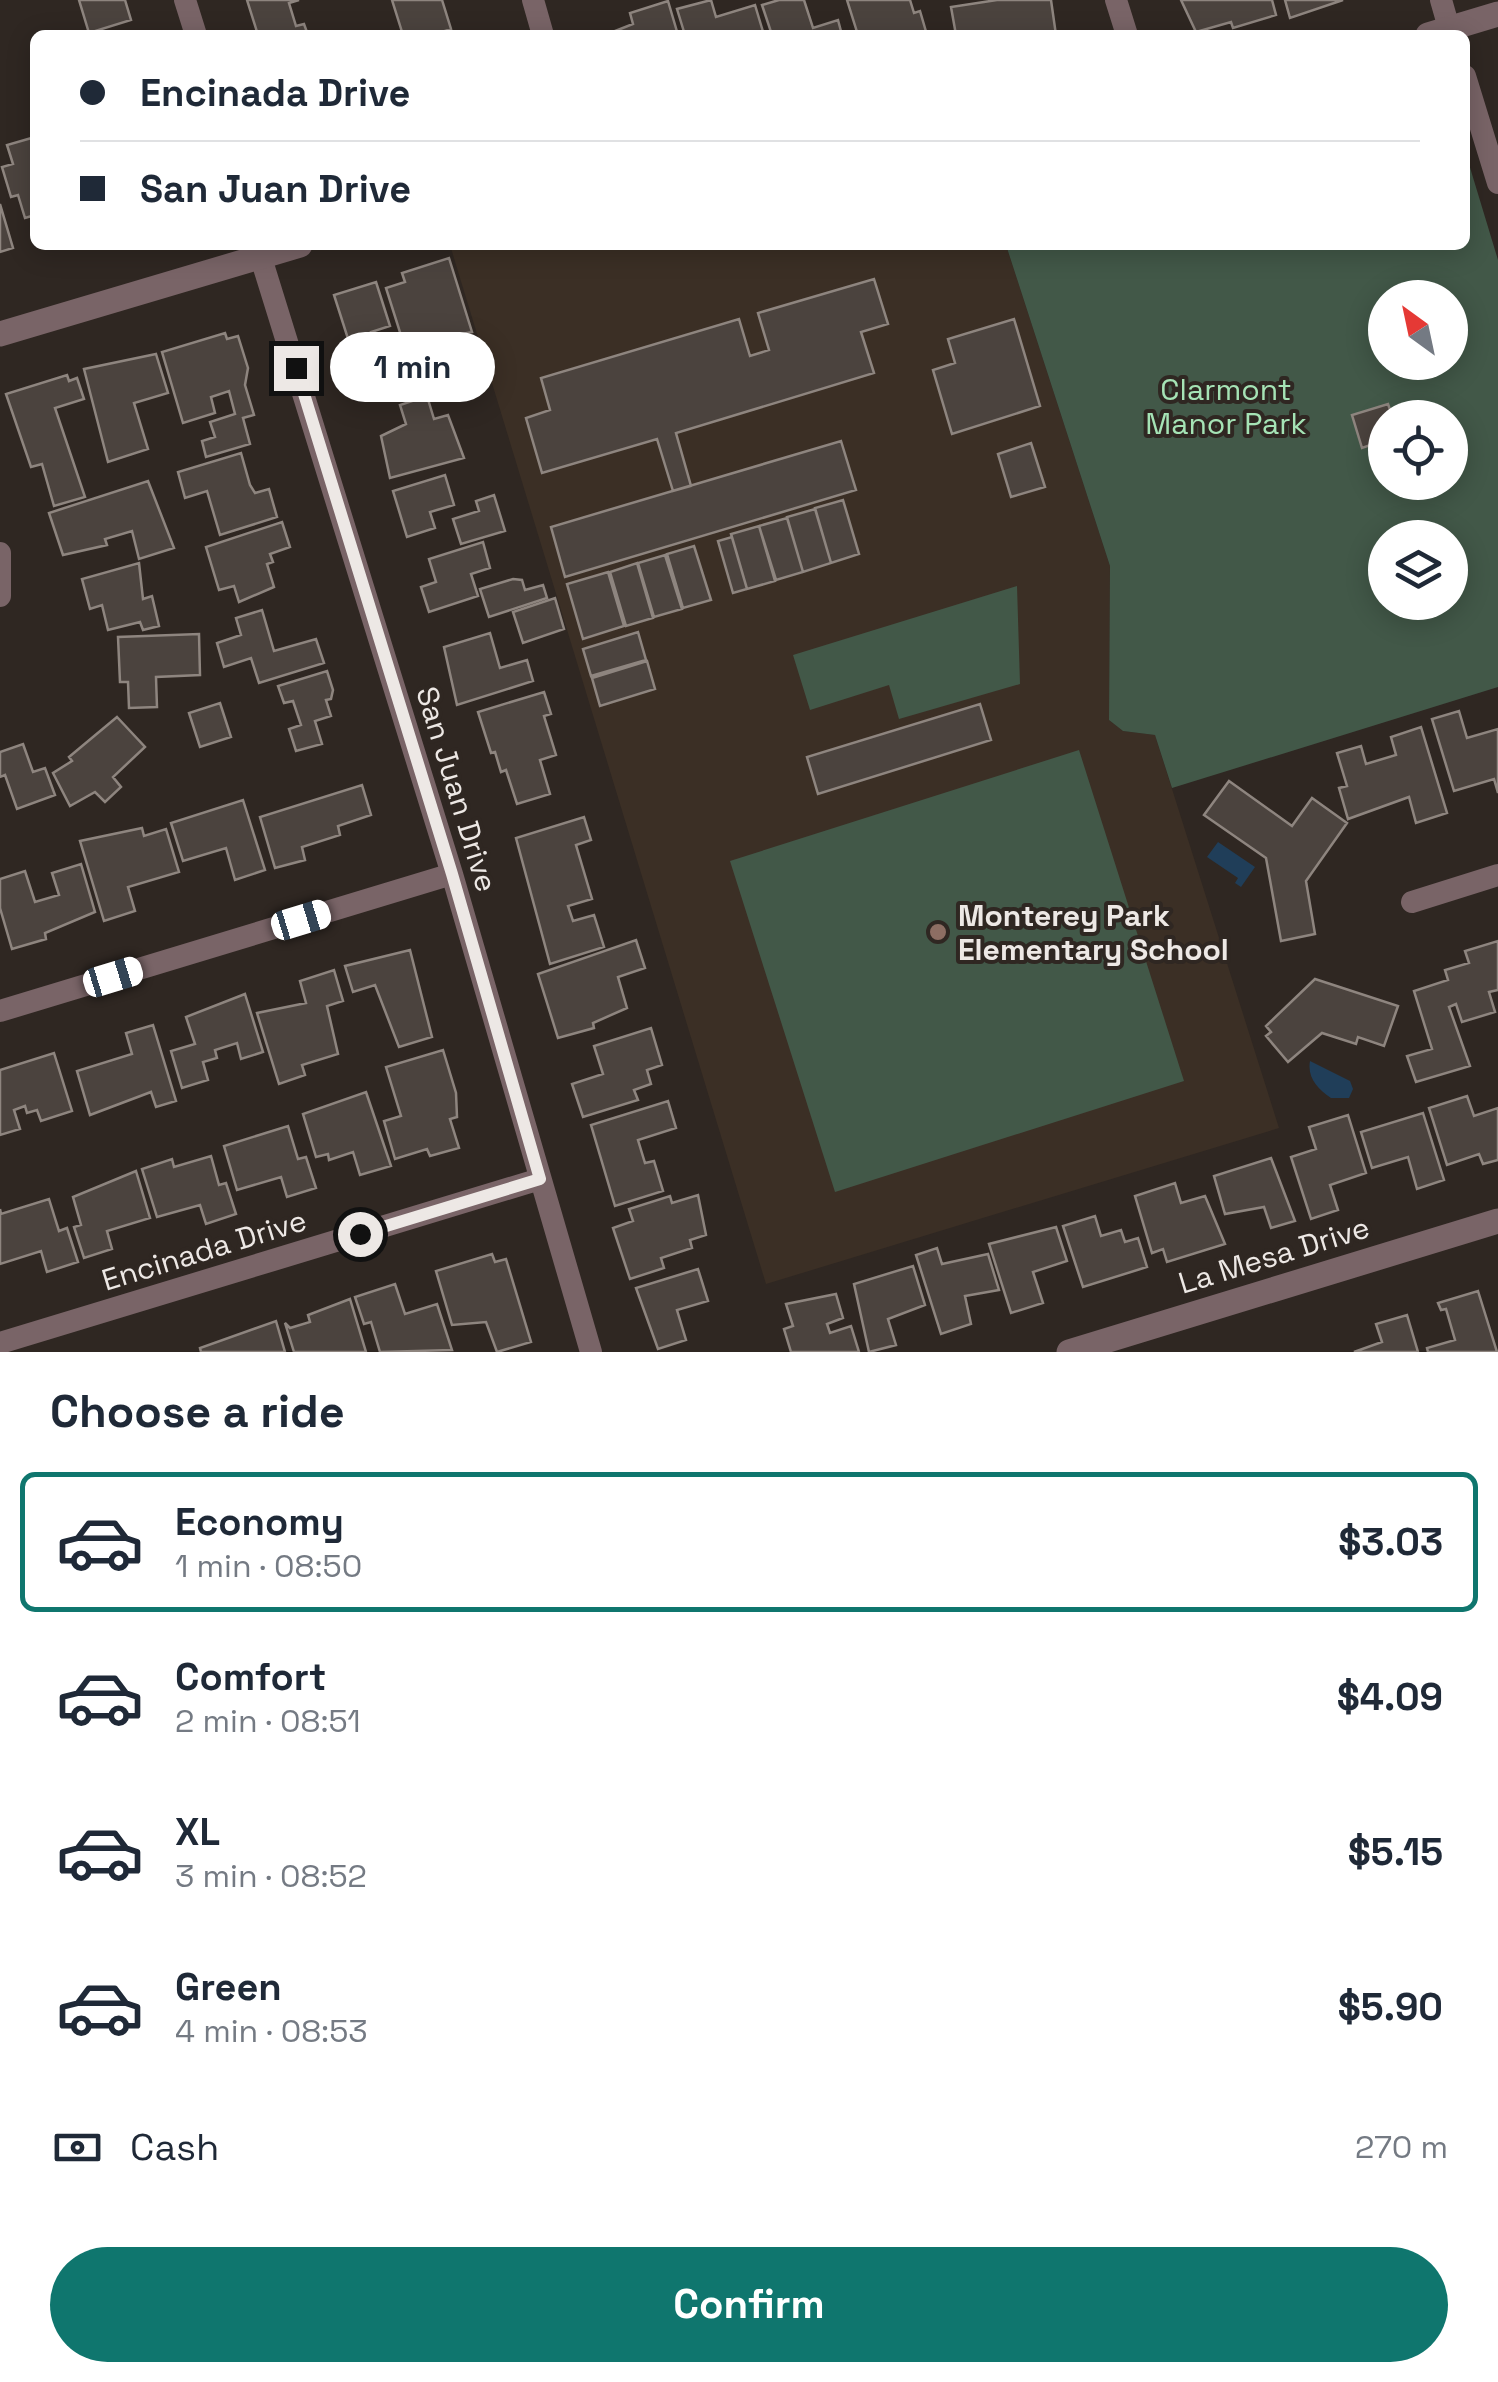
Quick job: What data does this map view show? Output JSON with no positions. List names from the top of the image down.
{
  "streets": {
    "street": ["San Juan Drive", "Encinada Drive", "La Mesa Drive"]
  },
  "crossings": [
    ["San Juan Drive", "Encinada Drive"]
  ],
  "parks": ["Clarmont Manor Park"],
  "places": ["Monterey Park Elementary School"],
  "north": "top left",
  "page": {
    "banner": ["Encinada Drive", "San Juan Drive"],
    "bubble": "1 min",
    "heading": "Choose a ride",
    "list": [
      {
        "name": "Economy",
        "note": "1 min · 08:50",
        "value": "$3.03"
      },
      {
        "name": "Comfort",
        "note": "2 min · 08:51",
        "value": "$4.09"
      },
      {
        "name": "XL",
        "note": "3 min · 08:52",
        "value": "$5.15"
      },
      {
        "name": "Green",
        "note": "4 min · 08:53",
        "value": "$5.90"
      }
    ],
    "pay": ["Cash", "270 m"],
    "buttons": "Confirm"
  }
}
